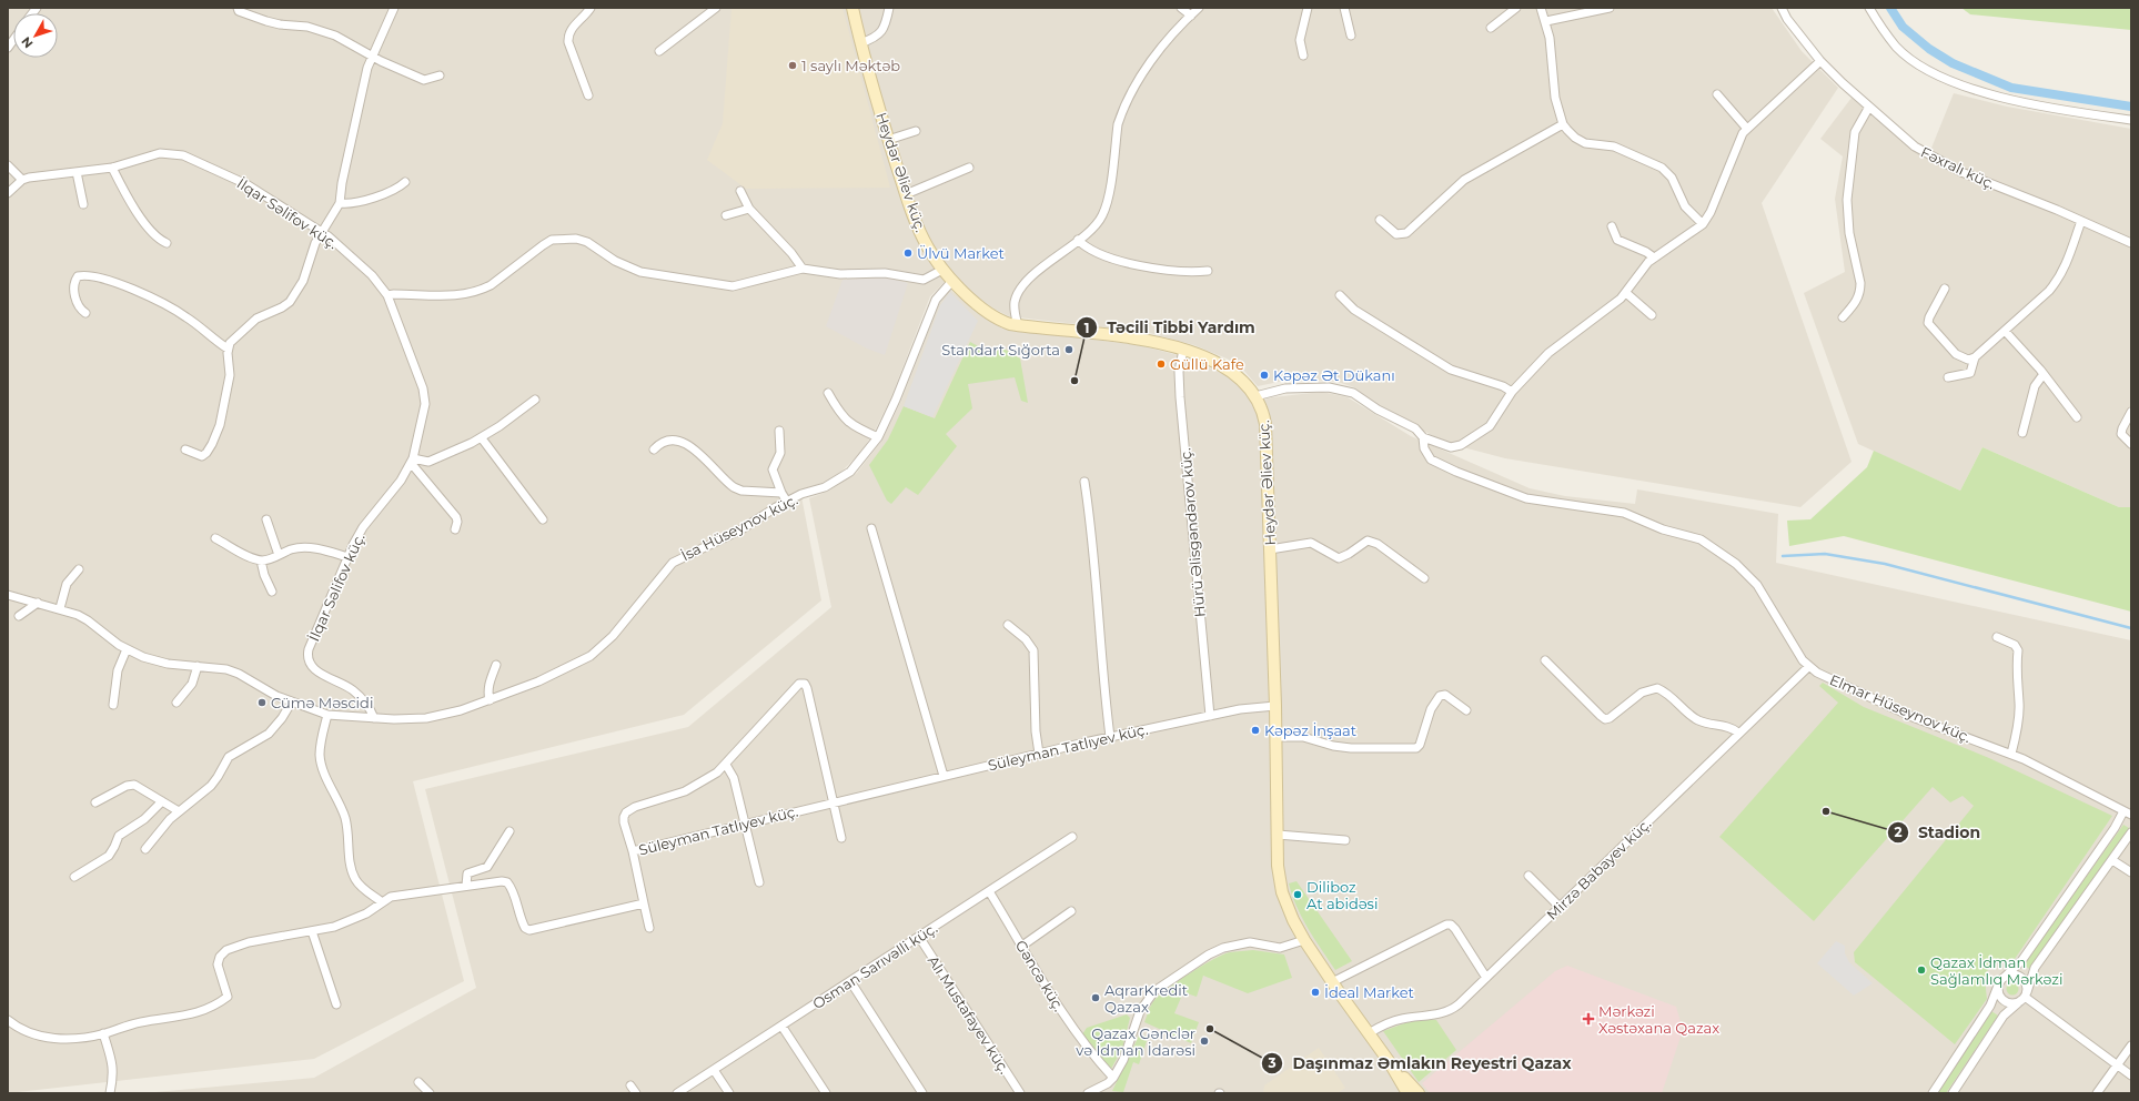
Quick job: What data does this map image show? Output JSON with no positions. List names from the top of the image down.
{
  "streets": {
    "main road": ["Heydər Əliev küç."],
    "street": [
      "Fəxralı küç.",
      "İlqar Səlifov küç.",
      "İsa Hüseynov küç.",
      "Hürü Əlisgəndərov küç.",
      "Elmar Hüseynov küç.",
      "Süleyman Tatlıyev küç.",
      "Mirzə Babayev küç.",
      "Osman Sarıvəlli küç.",
      "Gəncə küç.",
      "Alı Mustafayev küç."
    ]
  },
  "crossings": [
    ["Heydər Əliev küç.", "İsa Hüseynov küç."],
    ["Heydər Əliev küç.", "Hürü Əlisgəndərov küç."],
    ["Heydər Əliev küç.", "Süleyman Tatlıyev küç."],
    ["Heydər Əliev küç.", "Mirzə Babayev küç."],
    ["İlqar Səlifov küç.", "İsa Hüseynov küç."],
    ["Hürü Əlisgəndərov küç.", "Süleyman Tatlıyev küç."],
    ["Elmar Hüseynov küç.", "Mirzə Babayev küç."],
    ["Osman Sarıvəlli küç.", "Gəncə küç."],
    ["Osman Sarıvəlli küç.", "Alı Mustafayev küç."]
  ],
  "places": {
    "other": [
      "1 saylı Məktəb",
      "Ülvü Market",
      "Standart Sığorta",
      "Güllü Kafe",
      "Kəpəz Ət Dükanı",
      "Təcili Tibbi Yardım",
      "Cümə Məscidi",
      "Kəpəz İnşaat",
      "Stadion",
      "Diliboz At abidəsi",
      "Qazax İdman Sağlamlıq Mərkəzi",
      "İdeal Market",
      "AqrarKredit Qazax",
      "Daşınmaz Əmlakın Reyestri Qazax",
      "Qazax Gənclər və İdman İdarəsi"
    ],
    "health": ["Mərkəzi Xəstəxana Qazax"]
  },
  "north": "bottom left"
}
